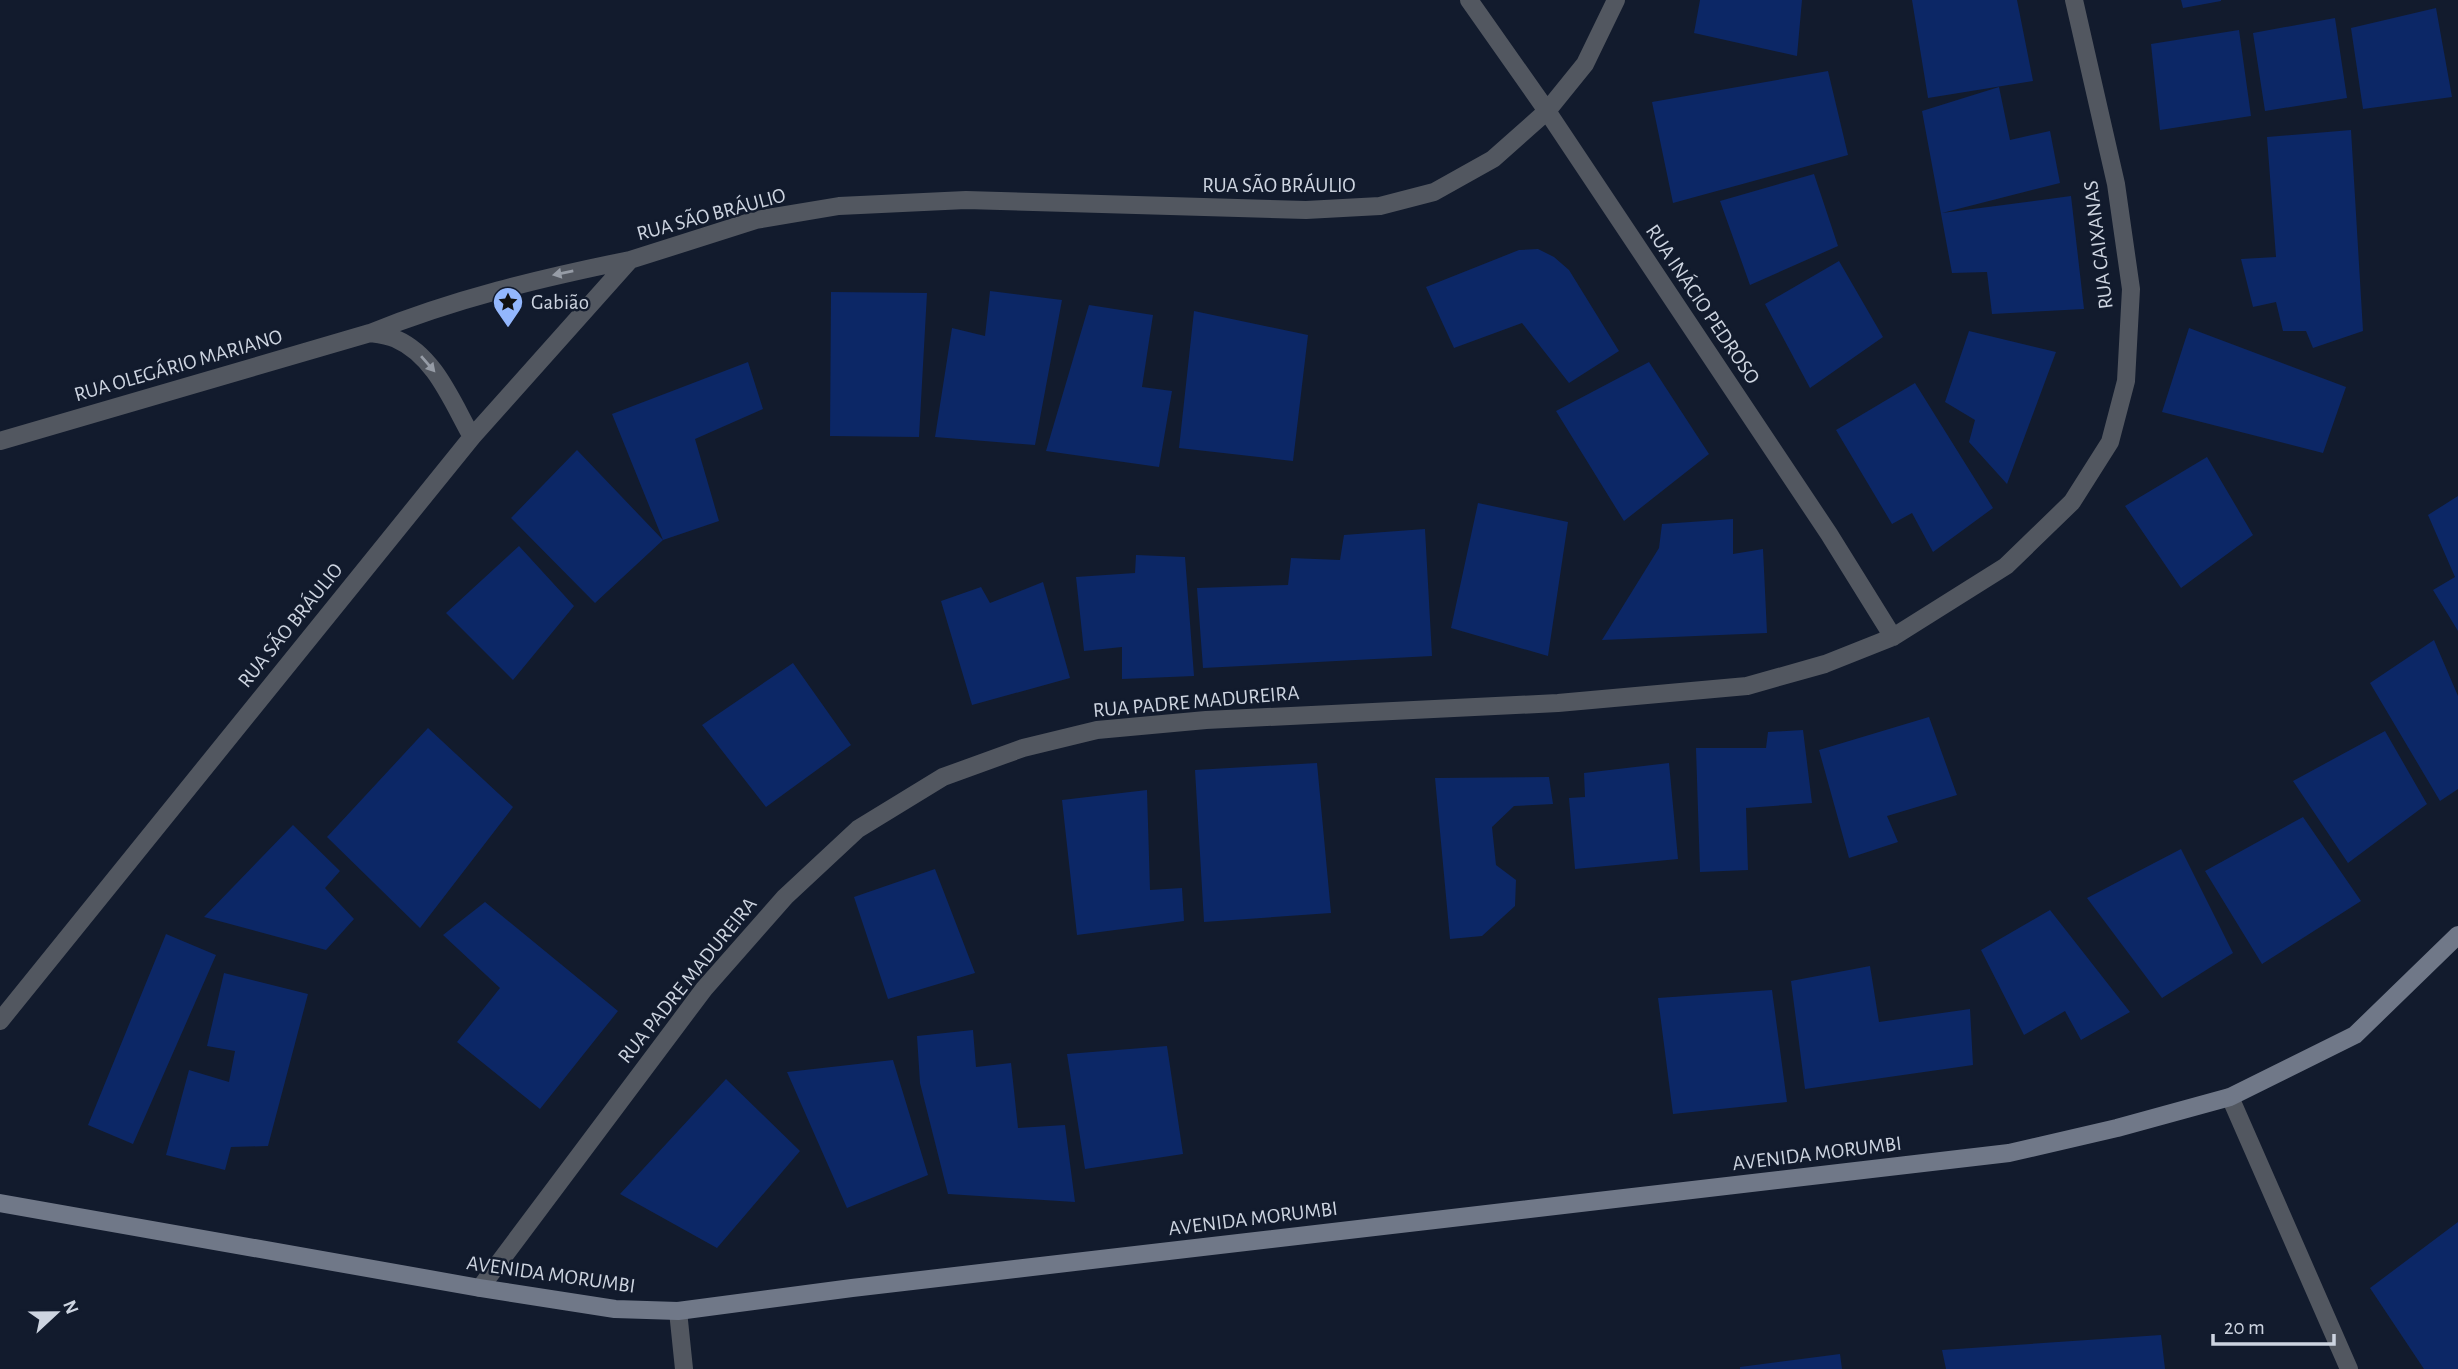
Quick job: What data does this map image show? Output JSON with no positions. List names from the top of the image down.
{
  "streets": {
    "main road": ["AVENIDA MORUMBI"],
    "street": [
      "RUA SÃO BRÁULIO",
      "RUA CAIXANAS",
      "RUA INÁCIO PEDROSO",
      "RUA OLEGÁRIO MARIANO",
      "RUA PADRE MADUREIRA"
    ]
  },
  "crossings": [
    ["RUA SÃO BRÁULIO", "RUA INÁCIO PEDROSO"],
    ["RUA SÃO BRÁULIO", "RUA OLEGÁRIO MARIANO"],
    ["RUA CAIXANAS", "RUA INÁCIO PEDROSO"],
    ["RUA CAIXANAS", "RUA PADRE MADUREIRA"],
    ["RUA INÁCIO PEDROSO", "RUA PADRE MADUREIRA"],
    ["RUA PADRE MADUREIRA", "AVENIDA MORUMBI"]
  ],
  "one_way": ["RUA OLEGÁRIO MARIANO"],
  "places": {
    "place": ["Gabião"]
  },
  "scale_bar": "20 m",
  "north": "right"
}
